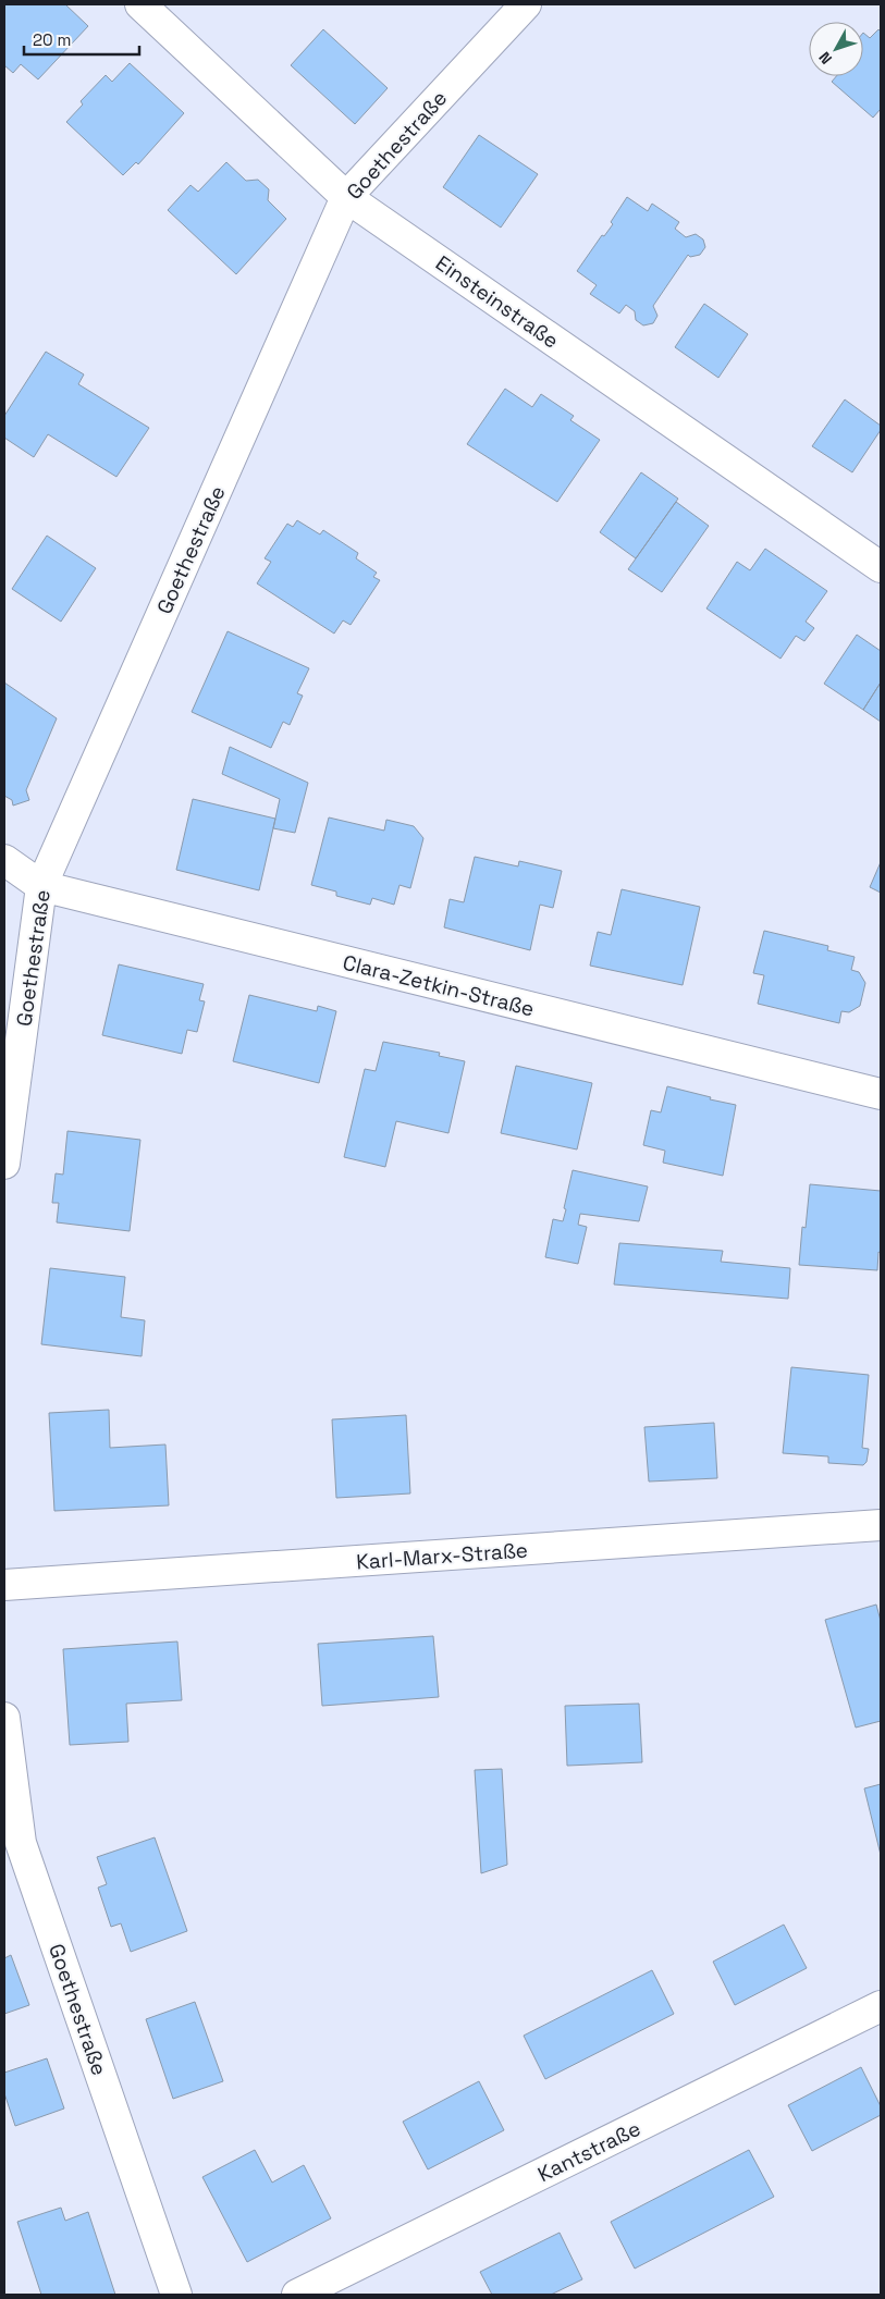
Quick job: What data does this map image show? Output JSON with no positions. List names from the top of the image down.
{
  "streets": {
    "street": [
      "Goethestraße",
      "Einsteinstraße",
      "Clara-Zetkin-Straße",
      "Karl-Marx-Straße",
      "Kantstraße"
    ]
  },
  "crossings": [
    ["Goethestraße", "Einsteinstraße"],
    ["Goethestraße", "Clara-Zetkin-Straße"]
  ],
  "scale_bar": "20 m",
  "north": "bottom left"
}
